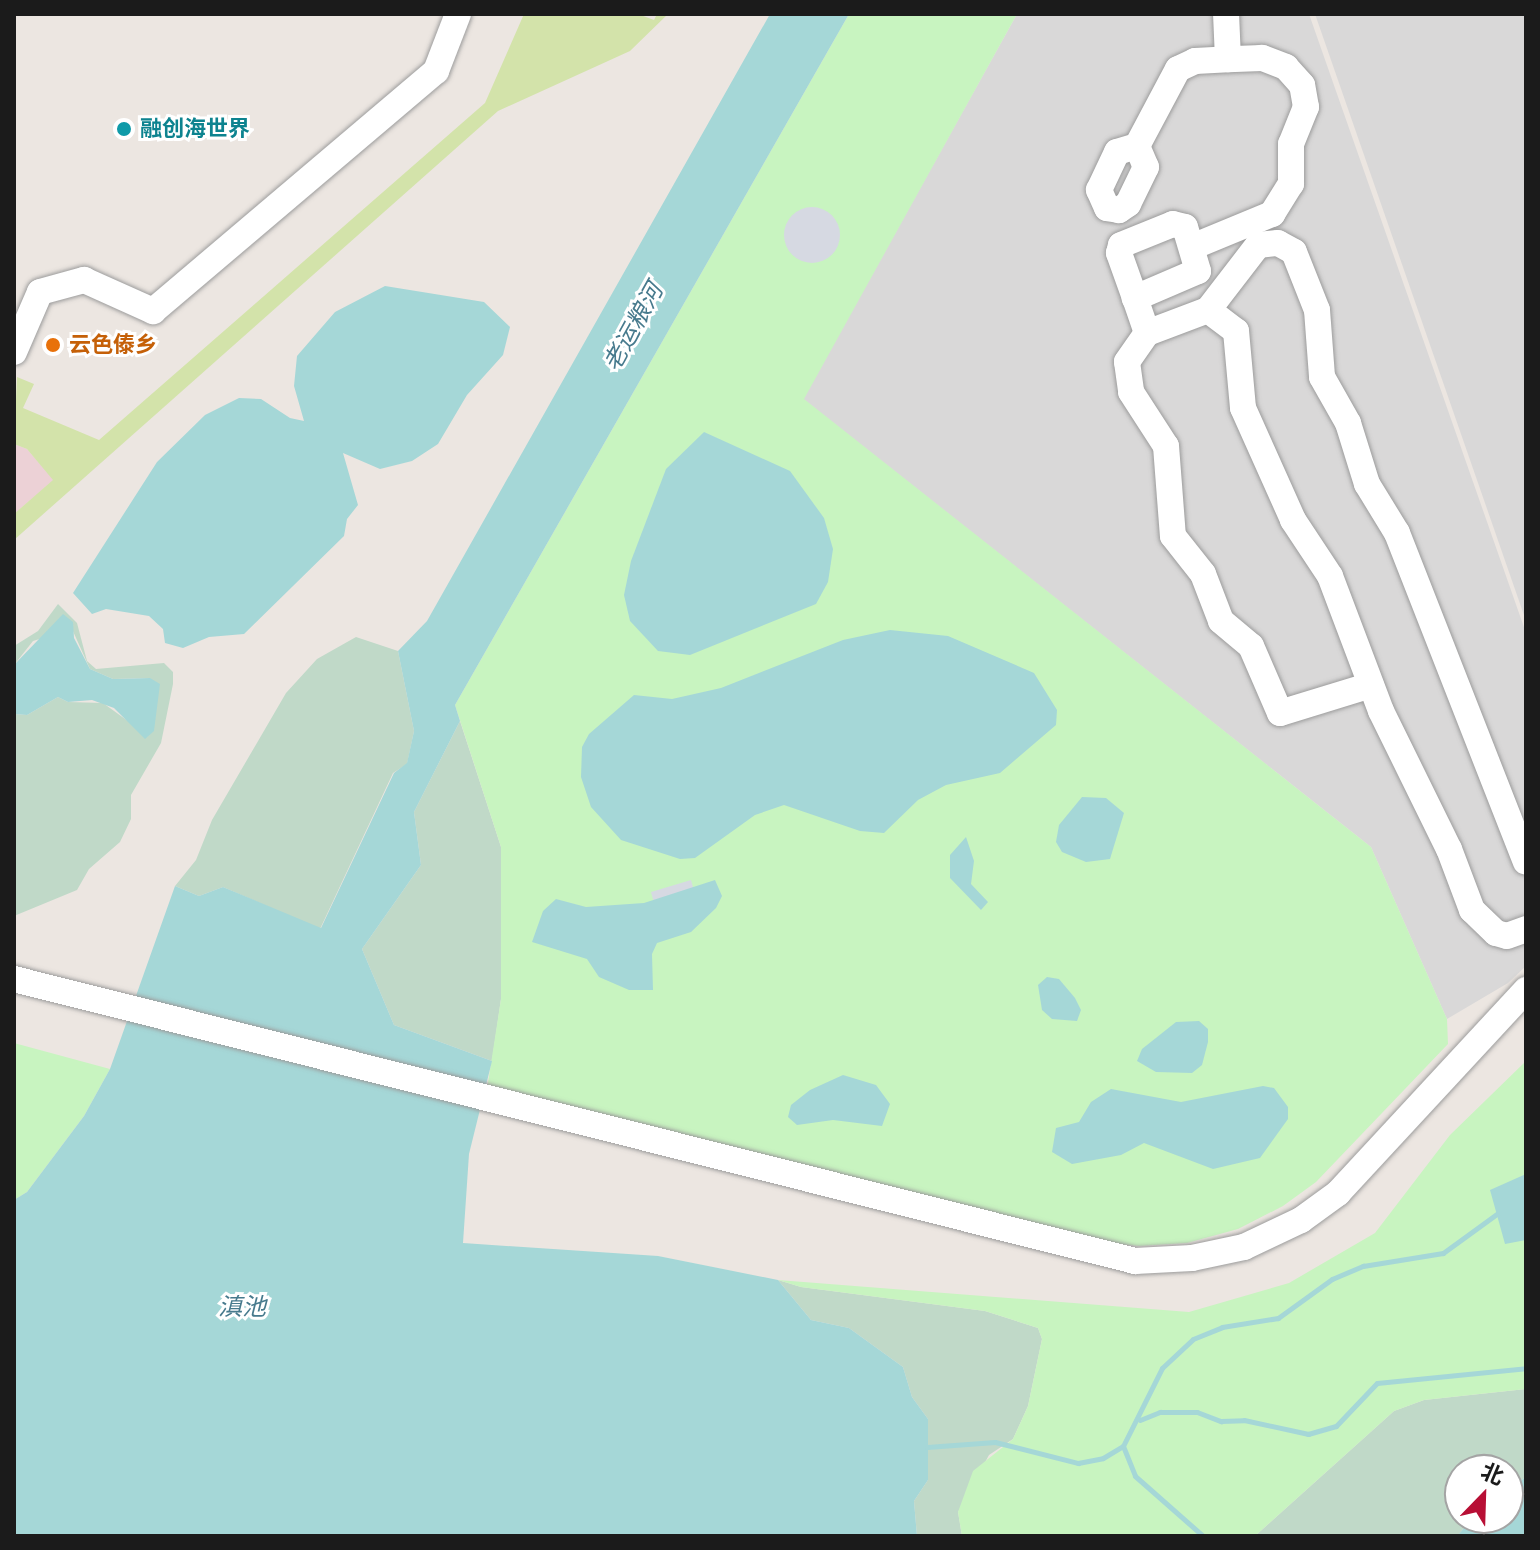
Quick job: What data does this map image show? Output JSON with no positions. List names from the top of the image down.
{
  "water": ["老运粮河", "滇池"],
  "places": ["融创海世界", "云色傣乡"],
  "north": "top right"
}
